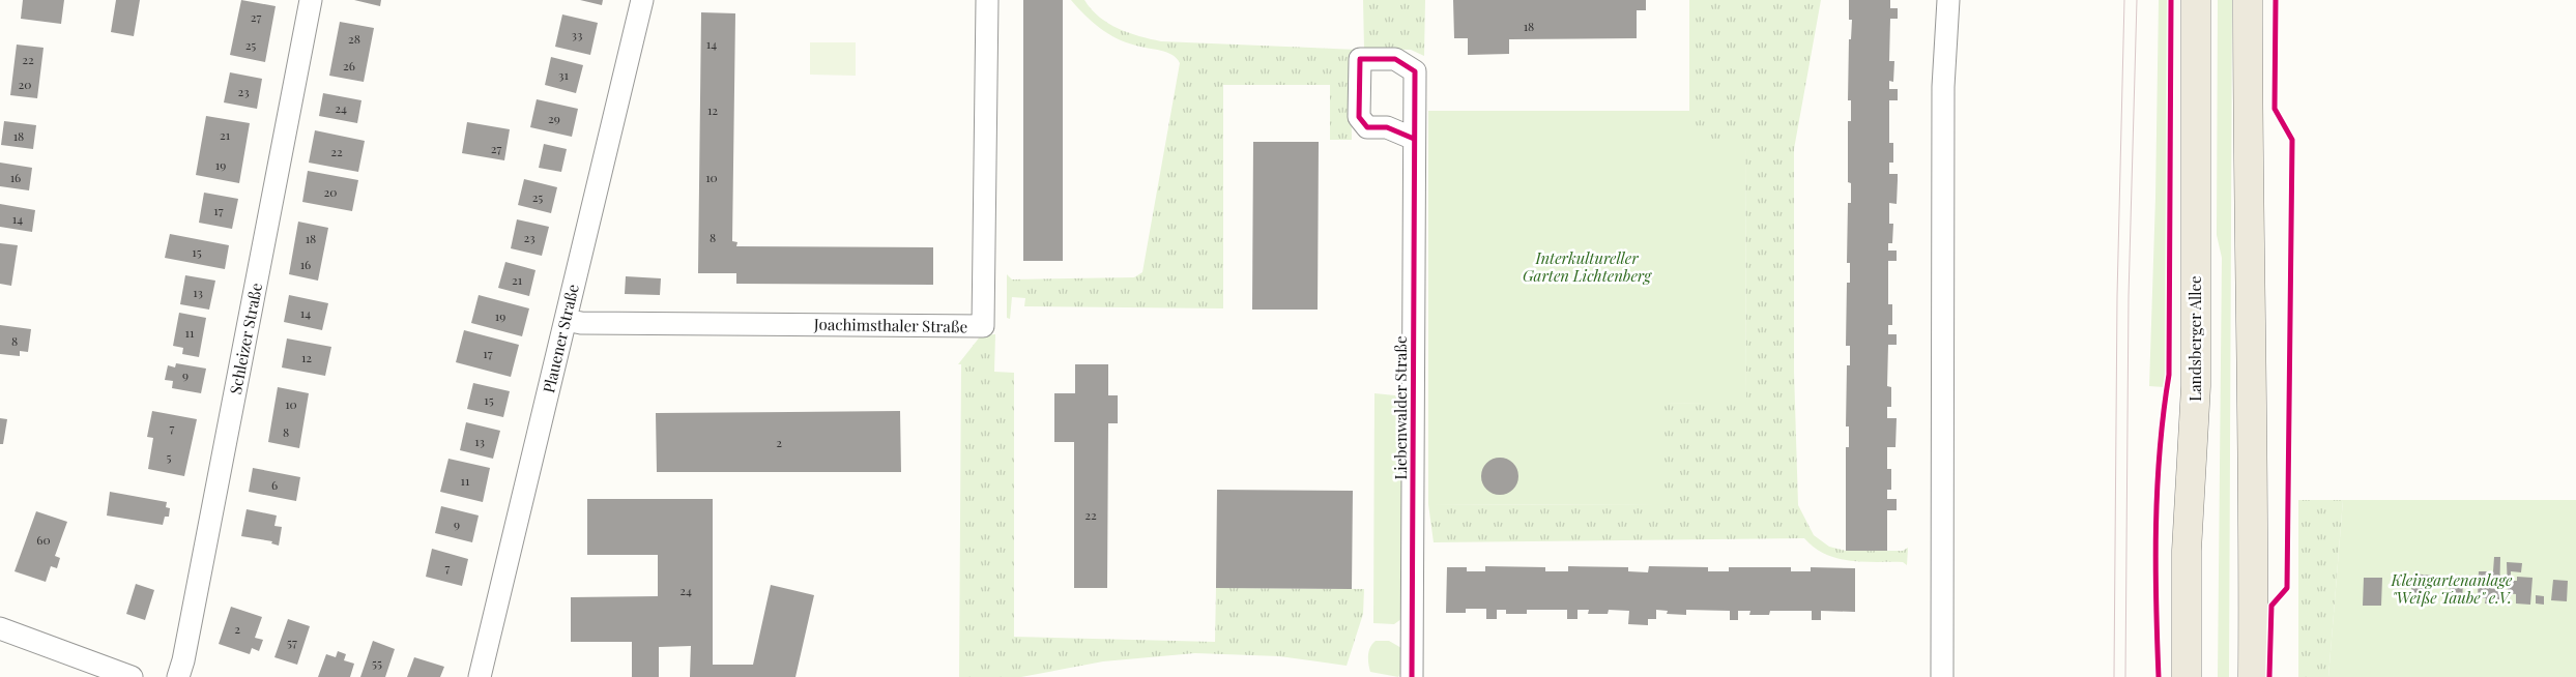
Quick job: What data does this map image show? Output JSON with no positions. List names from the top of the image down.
{
  "streets": {
    "main road": ["Landsberger Allee"],
    "street": [
      "Joachimsthaler Straße",
      "Schleizer Straße",
      "Plauener Straße",
      "Liebenwalder Straße"
    ]
  },
  "crossings": [
    ["Joachimsthaler Straße", "Plauener Straße"]
  ],
  "parks": ["Interkultureller Garten Lichtenberg", "Kleingartenanlage \"Weiße Taube\" e.V."],
  "house_numbers": [
    "27",
    "18",
    "33",
    "28",
    "14",
    "25",
    "22",
    "26",
    "31",
    "20",
    "23",
    "24",
    "12",
    "29",
    "21",
    "18",
    "27",
    "22",
    "19",
    "16",
    "10",
    "20",
    "25",
    "17",
    "14",
    "23",
    "8",
    "18",
    "15",
    "16",
    "21",
    "13",
    "14",
    "19",
    "11",
    "8",
    "17",
    "12",
    "9",
    "15",
    "10",
    "7",
    "8",
    "13",
    "2",
    "5",
    "11",
    "6",
    "22",
    "9",
    "60",
    "7",
    "24",
    "2",
    "57",
    "55"
  ]
}
